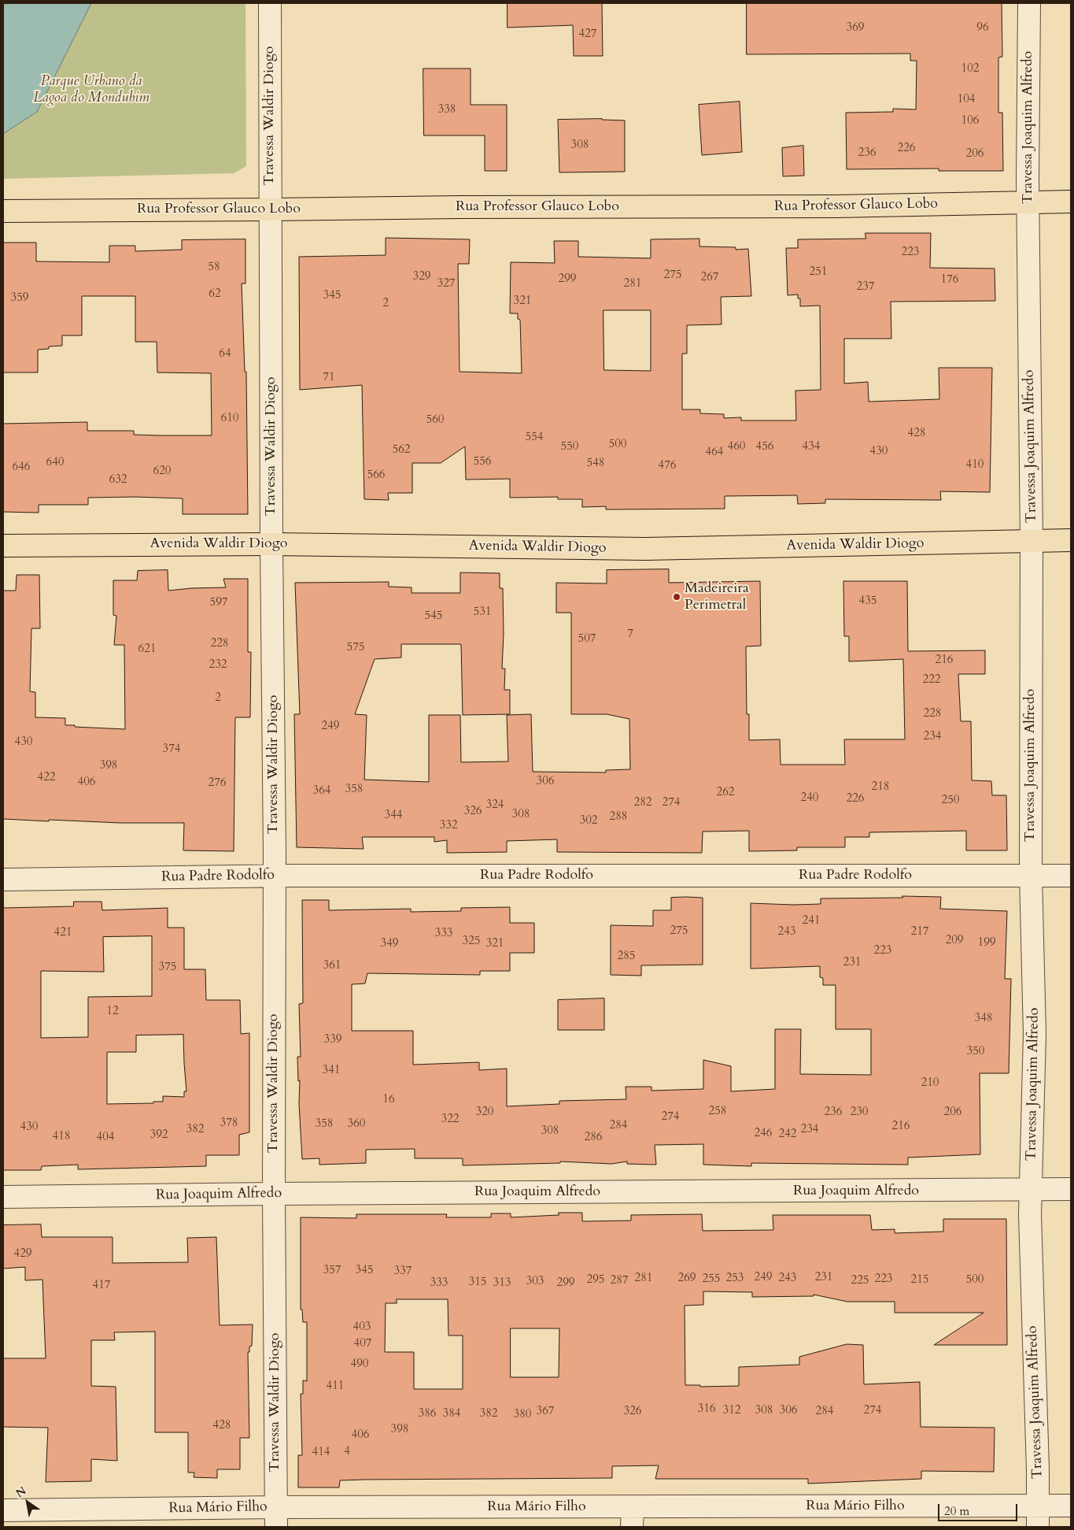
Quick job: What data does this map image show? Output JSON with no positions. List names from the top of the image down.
{
  "streets": {
    "main road": ["Rua Professor Glauco Lobo", "Avenida Waldir Diogo"],
    "street": [
      "Travessa Waldir Diogo",
      "Travessa Joaquim Alfredo",
      "Rua Padre Rodolfo",
      "Rua Joaquim Alfredo",
      "Rua Mário Filho"
    ]
  },
  "crossings": [
    ["Travessa Waldir Diogo", "Rua Professor Glauco Lobo"],
    ["Travessa Waldir Diogo", "Avenida Waldir Diogo"],
    ["Travessa Waldir Diogo", "Rua Padre Rodolfo"],
    ["Travessa Waldir Diogo", "Rua Joaquim Alfredo"],
    ["Travessa Waldir Diogo", "Rua Mário Filho"],
    ["Travessa Joaquim Alfredo", "Rua Professor Glauco Lobo"],
    ["Travessa Joaquim Alfredo", "Avenida Waldir Diogo"],
    ["Travessa Joaquim Alfredo", "Rua Padre Rodolfo"],
    ["Travessa Joaquim Alfredo", "Rua Joaquim Alfredo"],
    ["Travessa Joaquim Alfredo", "Rua Mário Filho"]
  ],
  "parks": ["Parque Urbano da Lagoa do Mondubim"],
  "places": ["Madeireira Perimetral"],
  "house_numbers": [
    "369",
    "96",
    "427",
    "102",
    "104",
    "338",
    "106",
    "308",
    "226",
    "236",
    "206",
    "223",
    "58",
    "251",
    "275",
    "329",
    "267",
    "299",
    "176",
    "327",
    "281",
    "237",
    "62",
    "345",
    "359",
    "321",
    "2",
    "64",
    "71",
    "610",
    "560",
    "428",
    "554",
    "500",
    "550",
    "460",
    "456",
    "434",
    "562",
    "430",
    "464",
    "556",
    "640",
    "548",
    "410",
    "476",
    "646",
    "620",
    "566",
    "632",
    "435",
    "597",
    "531",
    "545",
    "7",
    "507",
    "228",
    "575",
    "621",
    "216",
    "232",
    "222",
    "2",
    "228",
    "249",
    "234",
    "430",
    "374",
    "398",
    "422",
    "306",
    "406",
    "276",
    "218",
    "358",
    "364",
    "262",
    "240",
    "226",
    "250",
    "282",
    "274",
    "324",
    "326",
    "308",
    "344",
    "288",
    "302",
    "332",
    "241",
    "275",
    "243",
    "217",
    "421",
    "333",
    "209",
    "325",
    "199",
    "349",
    "321",
    "223",
    "285",
    "231",
    "361",
    "375",
    "12",
    "348",
    "339",
    "350",
    "341",
    "210",
    "16",
    "258",
    "320",
    "236",
    "230",
    "206",
    "274",
    "322",
    "378",
    "358",
    "360",
    "284",
    "216",
    "430",
    "382",
    "234",
    "308",
    "246",
    "242",
    "392",
    "418",
    "404",
    "286",
    "429",
    "357",
    "345",
    "337",
    "249",
    "231",
    "281",
    "269",
    "253",
    "243",
    "255",
    "223",
    "295",
    "215",
    "500",
    "287",
    "225",
    "303",
    "315",
    "333",
    "313",
    "299",
    "417",
    "403",
    "407",
    "490",
    "411",
    "316",
    "312",
    "308",
    "306",
    "274",
    "367",
    "326",
    "284",
    "386",
    "384",
    "382",
    "380",
    "428",
    "398",
    "406",
    "4",
    "414"
  ],
  "scale_bar": "20 m",
  "north": "top left"
}
